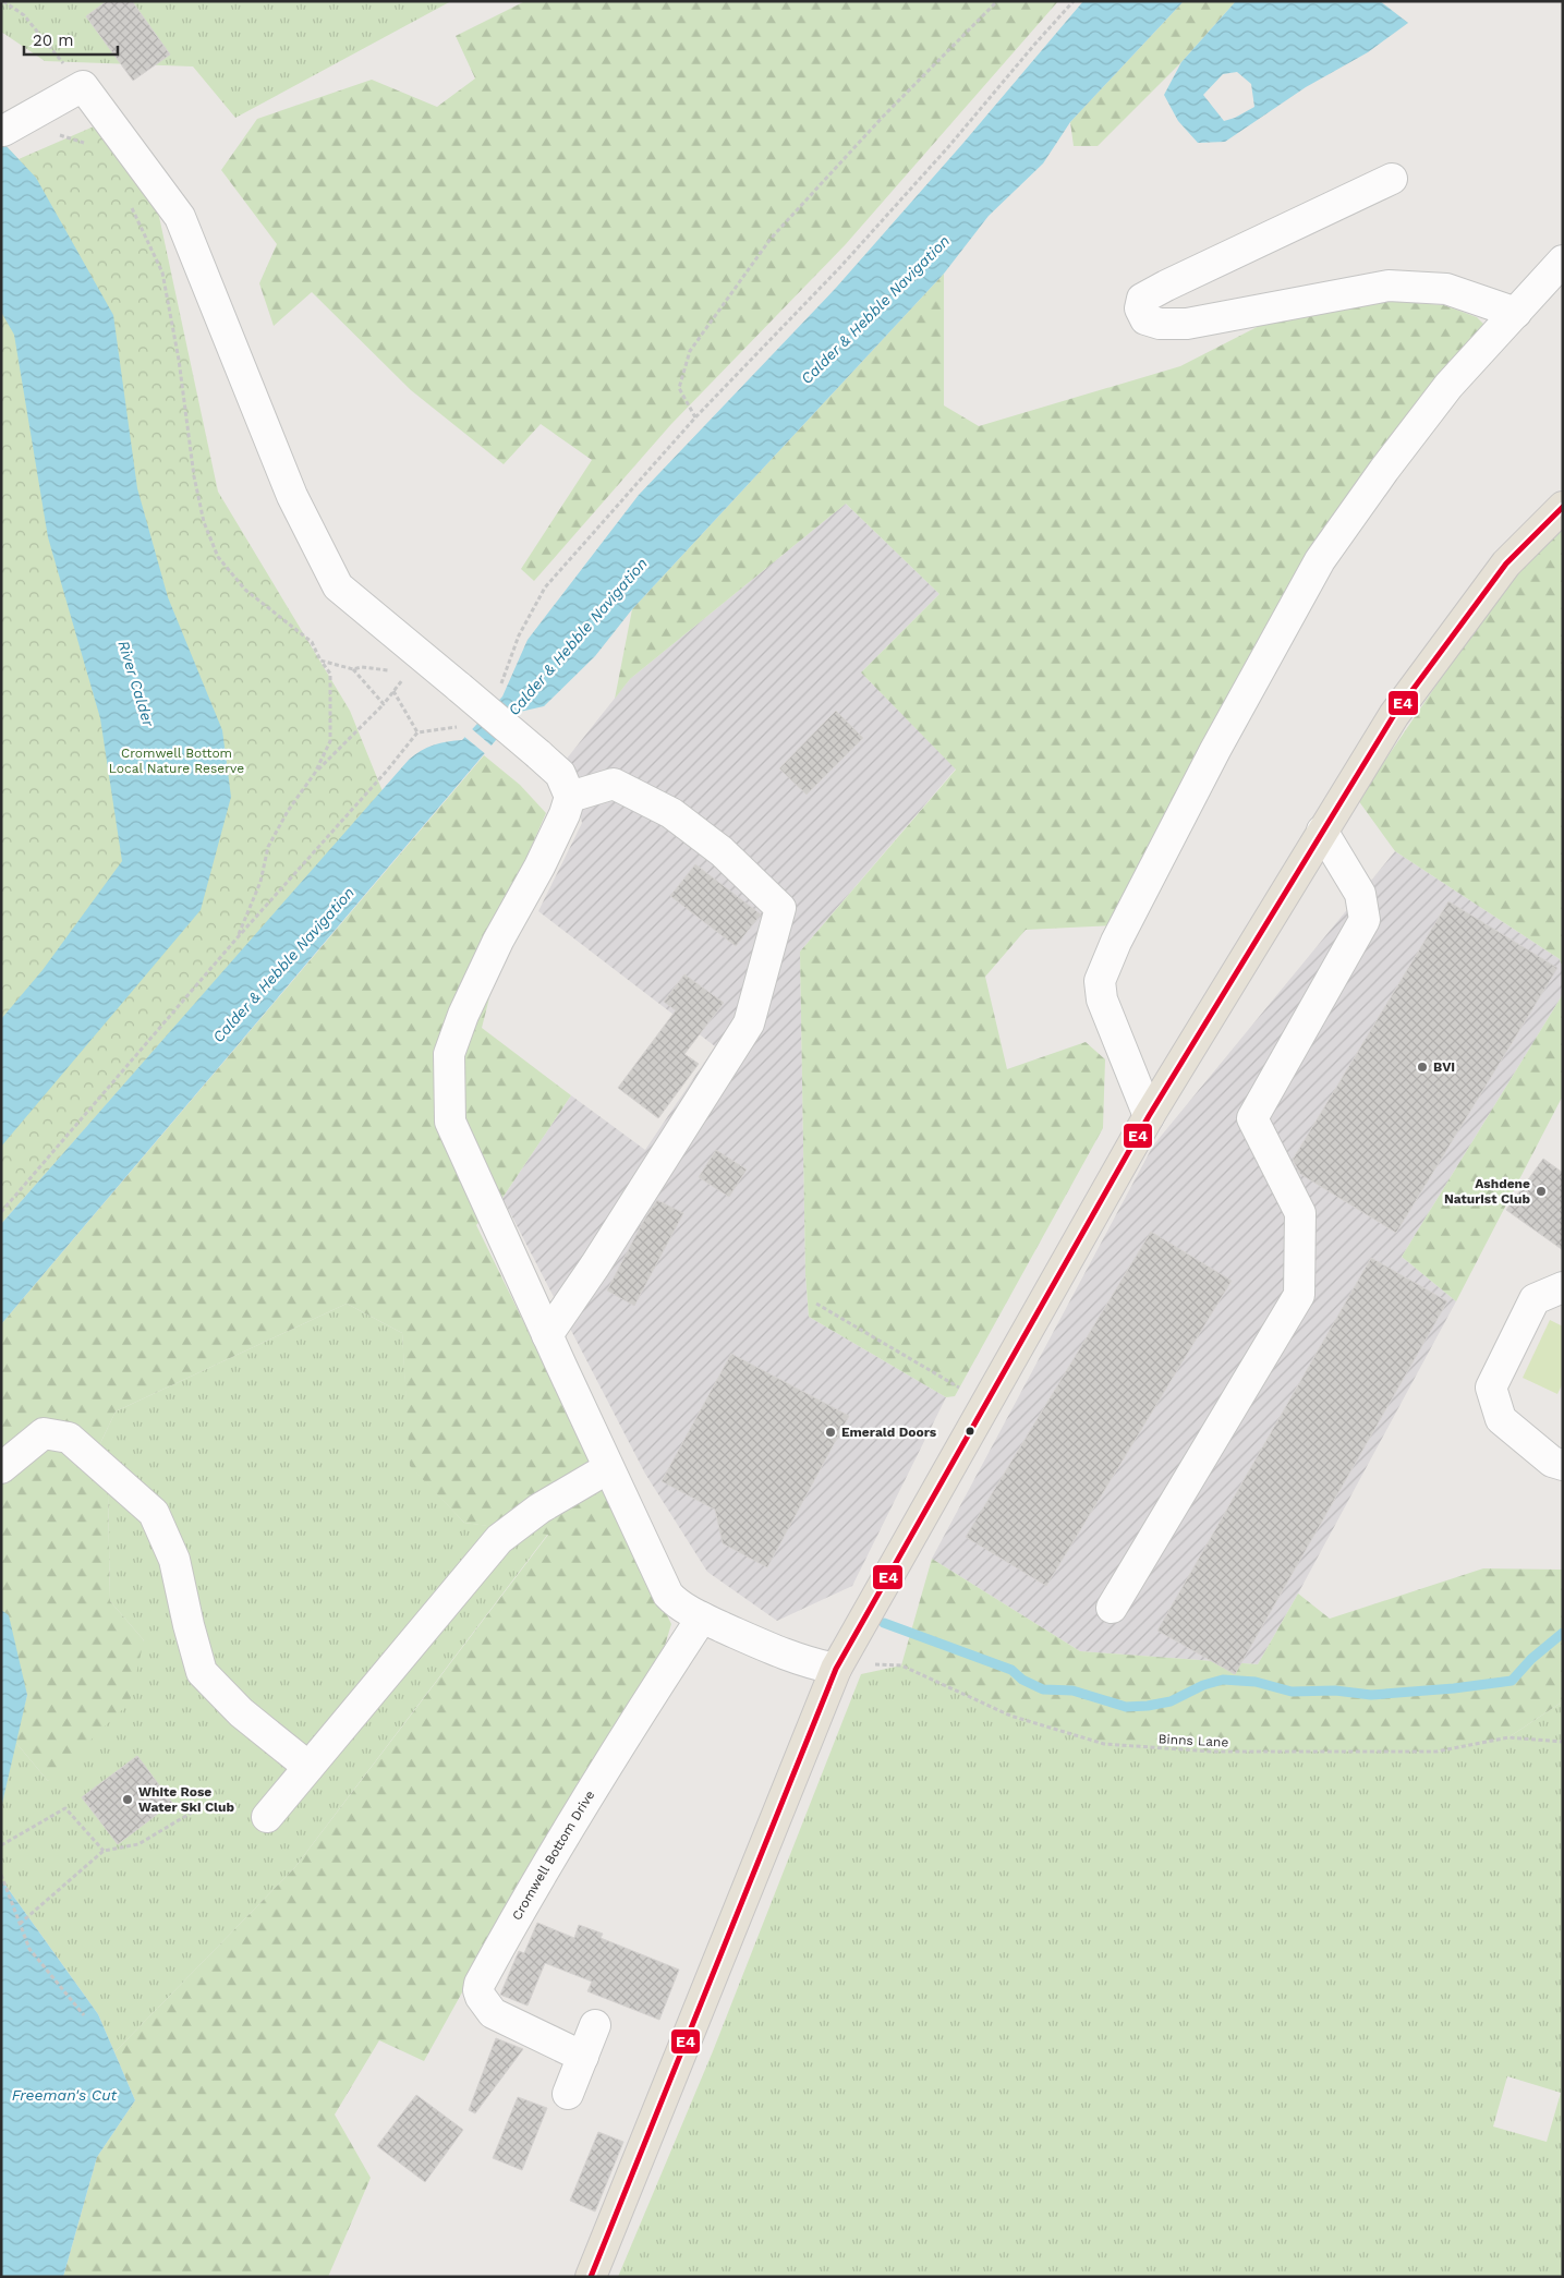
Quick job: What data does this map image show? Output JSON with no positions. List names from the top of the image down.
{
  "streets": {
    "street": ["Cromwell Bottom Drive"],
    "path": ["Binns Lane"]
  },
  "water": ["Calder & Hebble Navigation", "River Calder", "Freeman's Cut"],
  "parks": ["Cromwell Bottom Local Nature Reserve"],
  "places": [
    "BVI",
    "Ashdene Naturist Club",
    "Emerald Doors",
    "White Rose Water Ski Club"
  ],
  "lines": ["transit line E4"],
  "scale_bar": "20 m"
}
